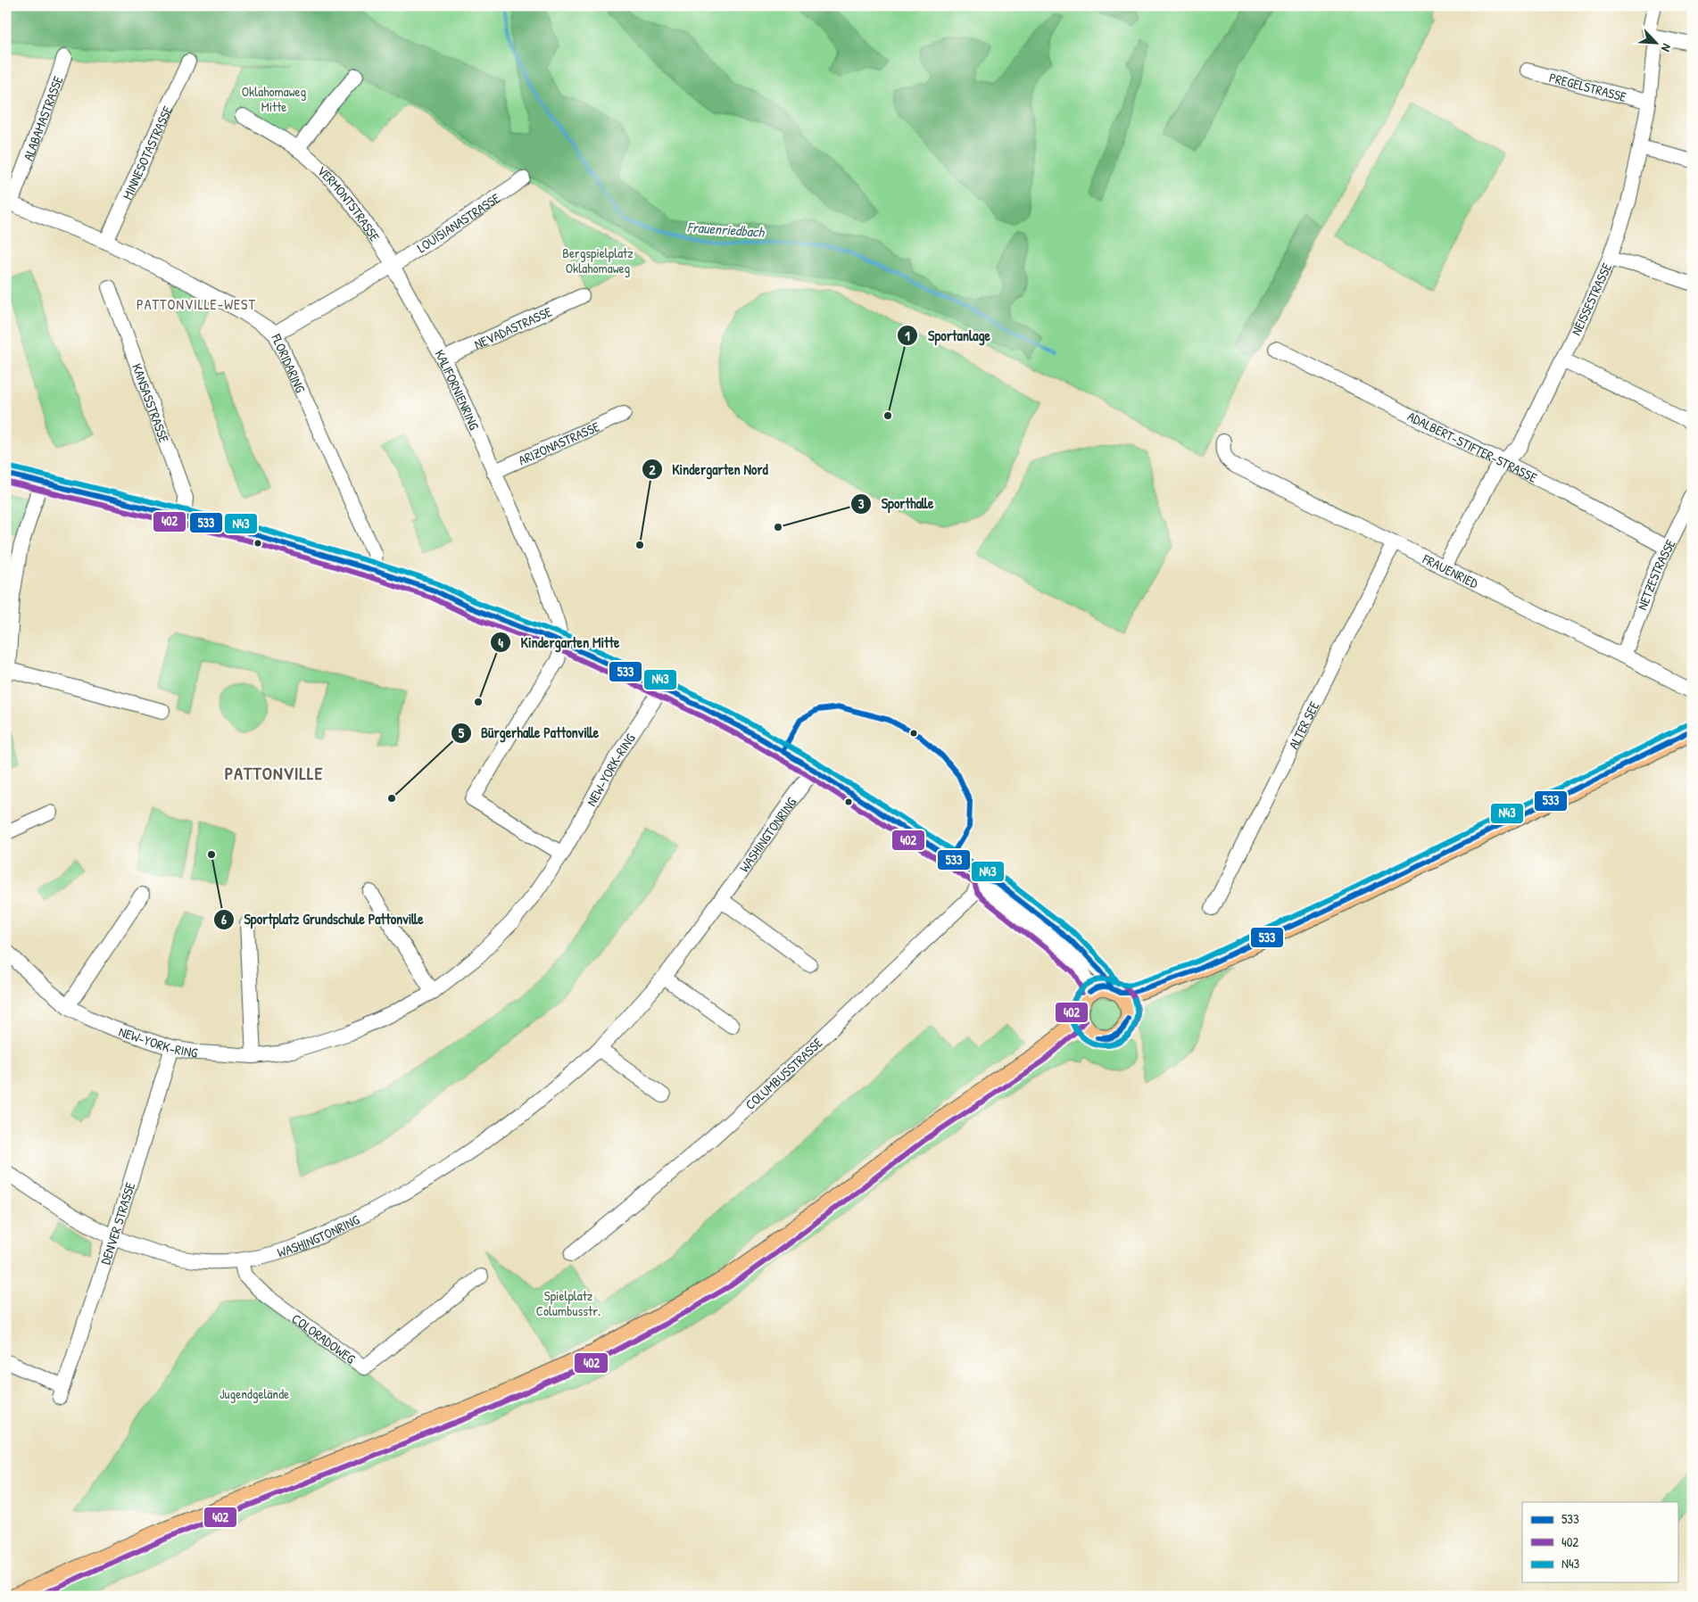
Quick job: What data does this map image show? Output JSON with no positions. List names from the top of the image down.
{
  "streets": {
    "street": [
      "PREGELSTRASSE",
      "ALABAMASTRASSE",
      "MINNESOTASTRASSE",
      "VERMONTSTRASSE",
      "LOUISIANASTRASSE",
      "NEISSESTRASSE",
      "NEVADASTRASSE",
      "FLORIDARING",
      "KALIFORNIENRING",
      "KANSASSTRASSE",
      "ARIZONASTRASSE",
      "ADALBERT-STIFTER-STRASSE",
      "FRAUENRIED",
      "NETZESTRASSE",
      "ALTER SEE",
      "NEW-YORK-RING",
      "WASHINGTONRING",
      "COLUMBUSSTRASSE",
      "DENVER STRASSE",
      "COLORADOWEG"
    ]
  },
  "crossings": [
    ["PREGELSTRASSE", "NEISSESTRASSE"],
    ["ALABAMASTRASSE", "FLORIDARING"],
    ["MINNESOTASTRASSE", "FLORIDARING"],
    ["VERMONTSTRASSE", "LOUISIANASTRASSE"],
    ["VERMONTSTRASSE", "KALIFORNIENRING"],
    ["LOUISIANASTRASSE", "KALIFORNIENRING"],
    ["NEISSESTRASSE", "ADALBERT-STIFTER-STRASSE"],
    ["NEISSESTRASSE", "FRAUENRIED"],
    ["NEVADASTRASSE", "KALIFORNIENRING"],
    ["KALIFORNIENRING", "ARIZONASTRASSE"],
    ["ADALBERT-STIFTER-STRASSE", "NETZESTRASSE"],
    ["FRAUENRIED", "NETZESTRASSE"],
    ["FRAUENRIED", "ALTER SEE"],
    ["NEW-YORK-RING", "DENVER STRASSE"],
    ["WASHINGTONRING", "DENVER STRASSE"],
    ["WASHINGTONRING", "COLORADOWEG"]
  ],
  "districts": ["PATTONVILLE-WEST", "PATTONVILLE"],
  "water": ["Frauenriedbach"],
  "parks": [
    "Oklahomaweg Mitte",
    "Bergspielplatz Oklahomaweg",
    "Spielplatz Columbusstr.",
    "Jugendgelände"
  ],
  "places": [
    "Sportanlage",
    "Sporthalle",
    "Kindergarten Nord",
    "Kindergarten Mitte",
    "Bürgerhalle Pattonville",
    "Sportplatz Grundschule Pattonville"
  ],
  "lines": ["transit line N43", "transit line 533", "transit line 402"],
  "legend": ["533", "402", "N43"],
  "north": "bottom right"
}
